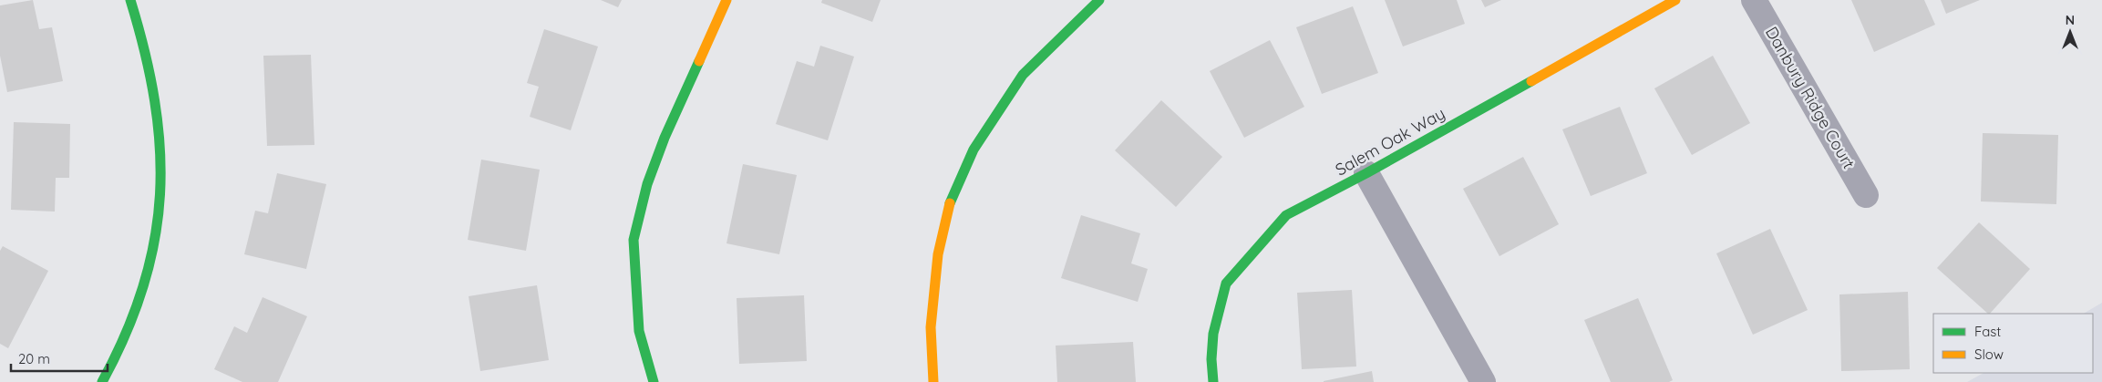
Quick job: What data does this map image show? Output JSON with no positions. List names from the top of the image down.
{
  "streets": {
    "street": ["Danbury Ridge Court", "Salem Oak Way"]
  },
  "legend": ["Fast", "Slow"],
  "scale_bar": "20 m",
  "north": "top"
}
